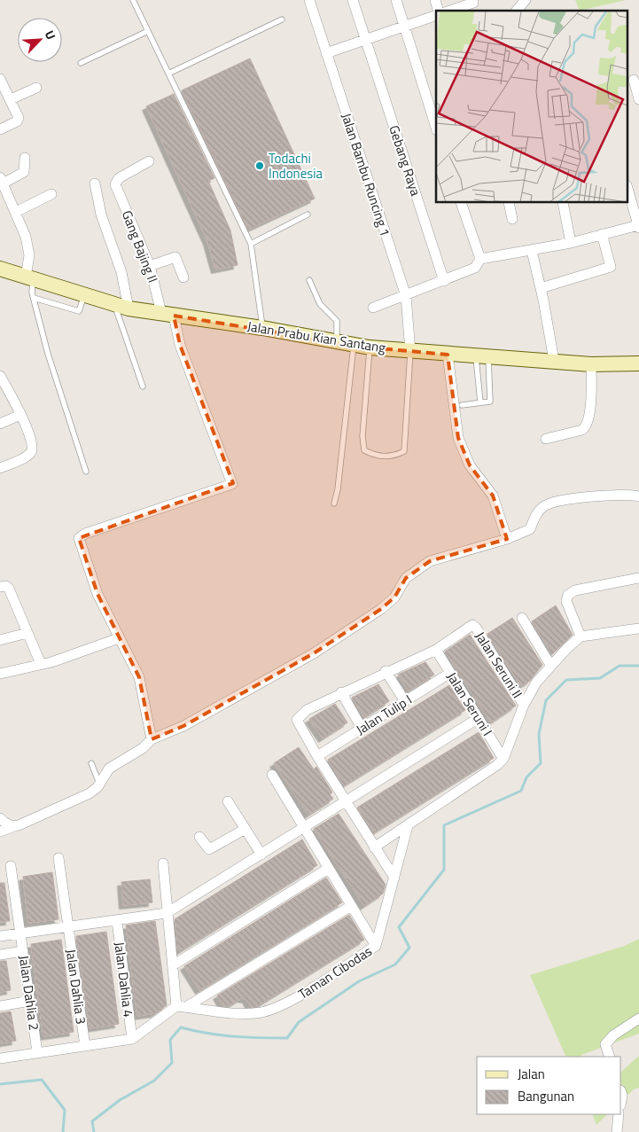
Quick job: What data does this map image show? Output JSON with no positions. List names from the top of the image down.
{
  "streets": {
    "main road": ["Jalan Prabu Kian Santang"],
    "street": [
      "Gebang Raya",
      "Jalan Bambu Runcing 1",
      "Gang Bajing II",
      "Jalan Seruni II",
      "Jalan Seruni I",
      "Jalan Tulip I",
      "Taman Cibodas",
      "Jalan Dahlia 4",
      "Jalan Dahlia 3",
      "Jalan Dahlia 2"
    ]
  },
  "crossings": [
    ["Gang Bajing II", "Jalan Prabu Kian Santang"],
    ["Jalan Seruni II", "Jalan Seruni I"],
    ["Jalan Seruni I", "Jalan Tulip I"]
  ],
  "places": ["Todachi Indonesia"],
  "legend": ["Jalan", "Bangunan"],
  "north": "top right"
}
